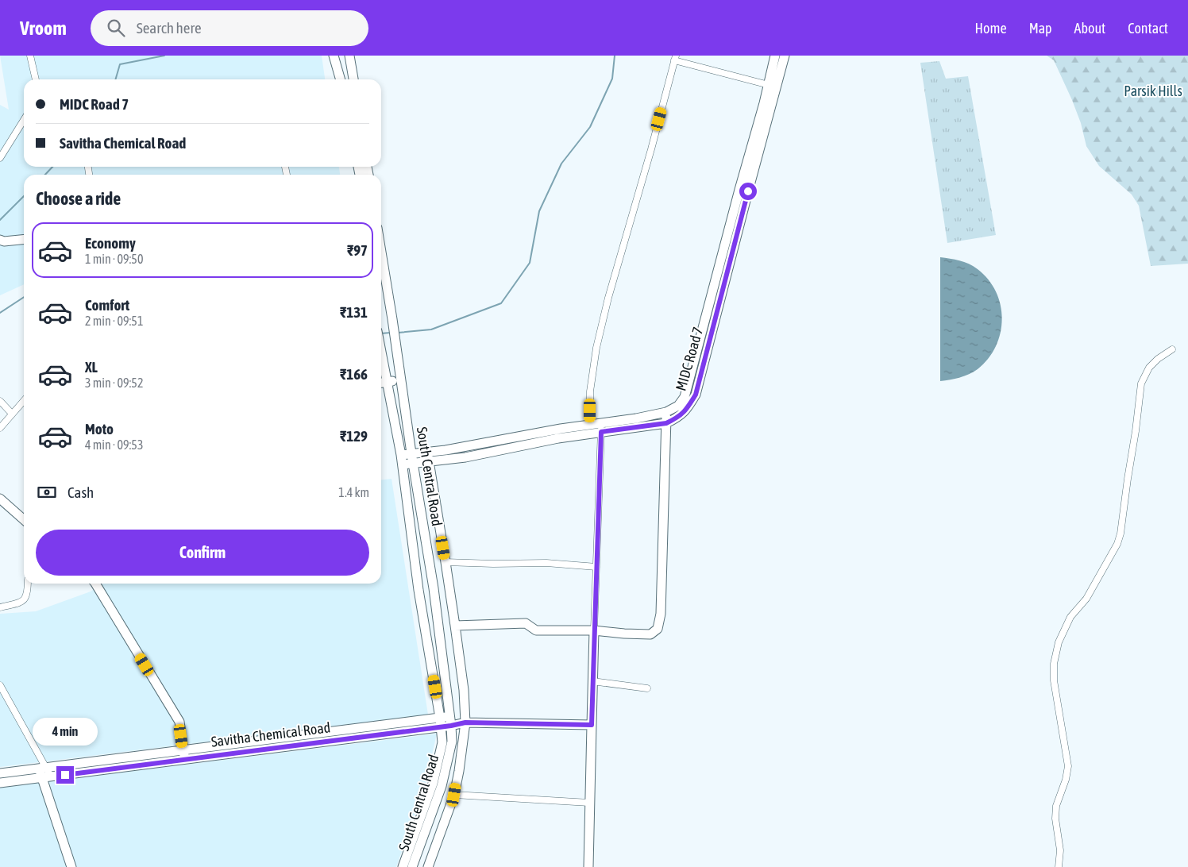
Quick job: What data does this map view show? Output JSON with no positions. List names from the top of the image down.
{
  "streets": {
    "street": ["MIDC Road 7", "South Central Road", "Savitha Chemical Road"]
  },
  "crossings": [
    ["MIDC Road 7", "South Central Road"],
    ["South Central Road", "Savitha Chemical Road"]
  ],
  "parks": ["Parsik Hills"],
  "page": {
    "header": "Vroom",
    "search": "Search here",
    "nav": [
      "Home",
      "Map",
      "About",
      "Contact"
    ],
    "banner": ["MIDC Road 7", "Savitha Chemical Road"],
    "heading": "Choose a ride",
    "list": [
      {
        "name": "Economy",
        "note": "1 min · 09:50",
        "value": "₹97"
      },
      {
        "name": "Comfort",
        "note": "2 min · 09:51",
        "value": "₹131"
      },
      {
        "name": "XL",
        "note": "3 min · 09:52",
        "value": "₹166"
      },
      {
        "name": "Moto",
        "note": "4 min · 09:53",
        "value": "₹129"
      }
    ],
    "pay": ["Cash", "1.4 km"],
    "buttons": "Confirm",
    "bubble": "4 min"
  }
}
